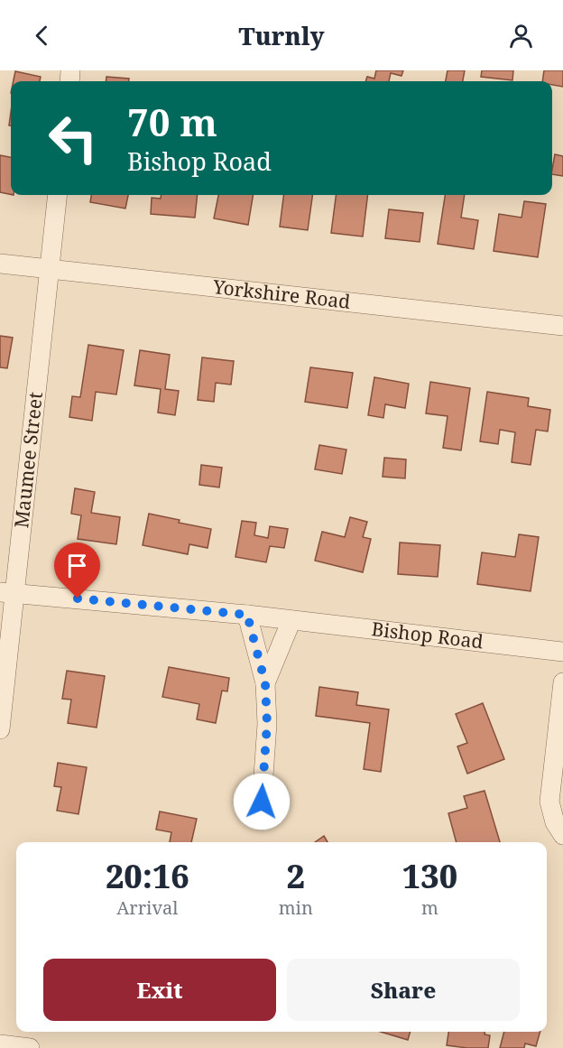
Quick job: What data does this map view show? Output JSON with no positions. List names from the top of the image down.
{
  "streets": {
    "street": ["Yorkshire Road", "Maumee Street", "Bishop Road"]
  },
  "crossings": [
    ["Yorkshire Road", "Maumee Street"],
    ["Maumee Street", "Bishop Road"]
  ],
  "page": {
    "header": "Turnly",
    "turn": ["70 m", "Bishop Road"],
    "eta": [
      "20:16",
      "Arrival",
      "2",
      "min",
      "130",
      "m"
    ],
    "buttons": ["Exit", "Share"]
  }
}
